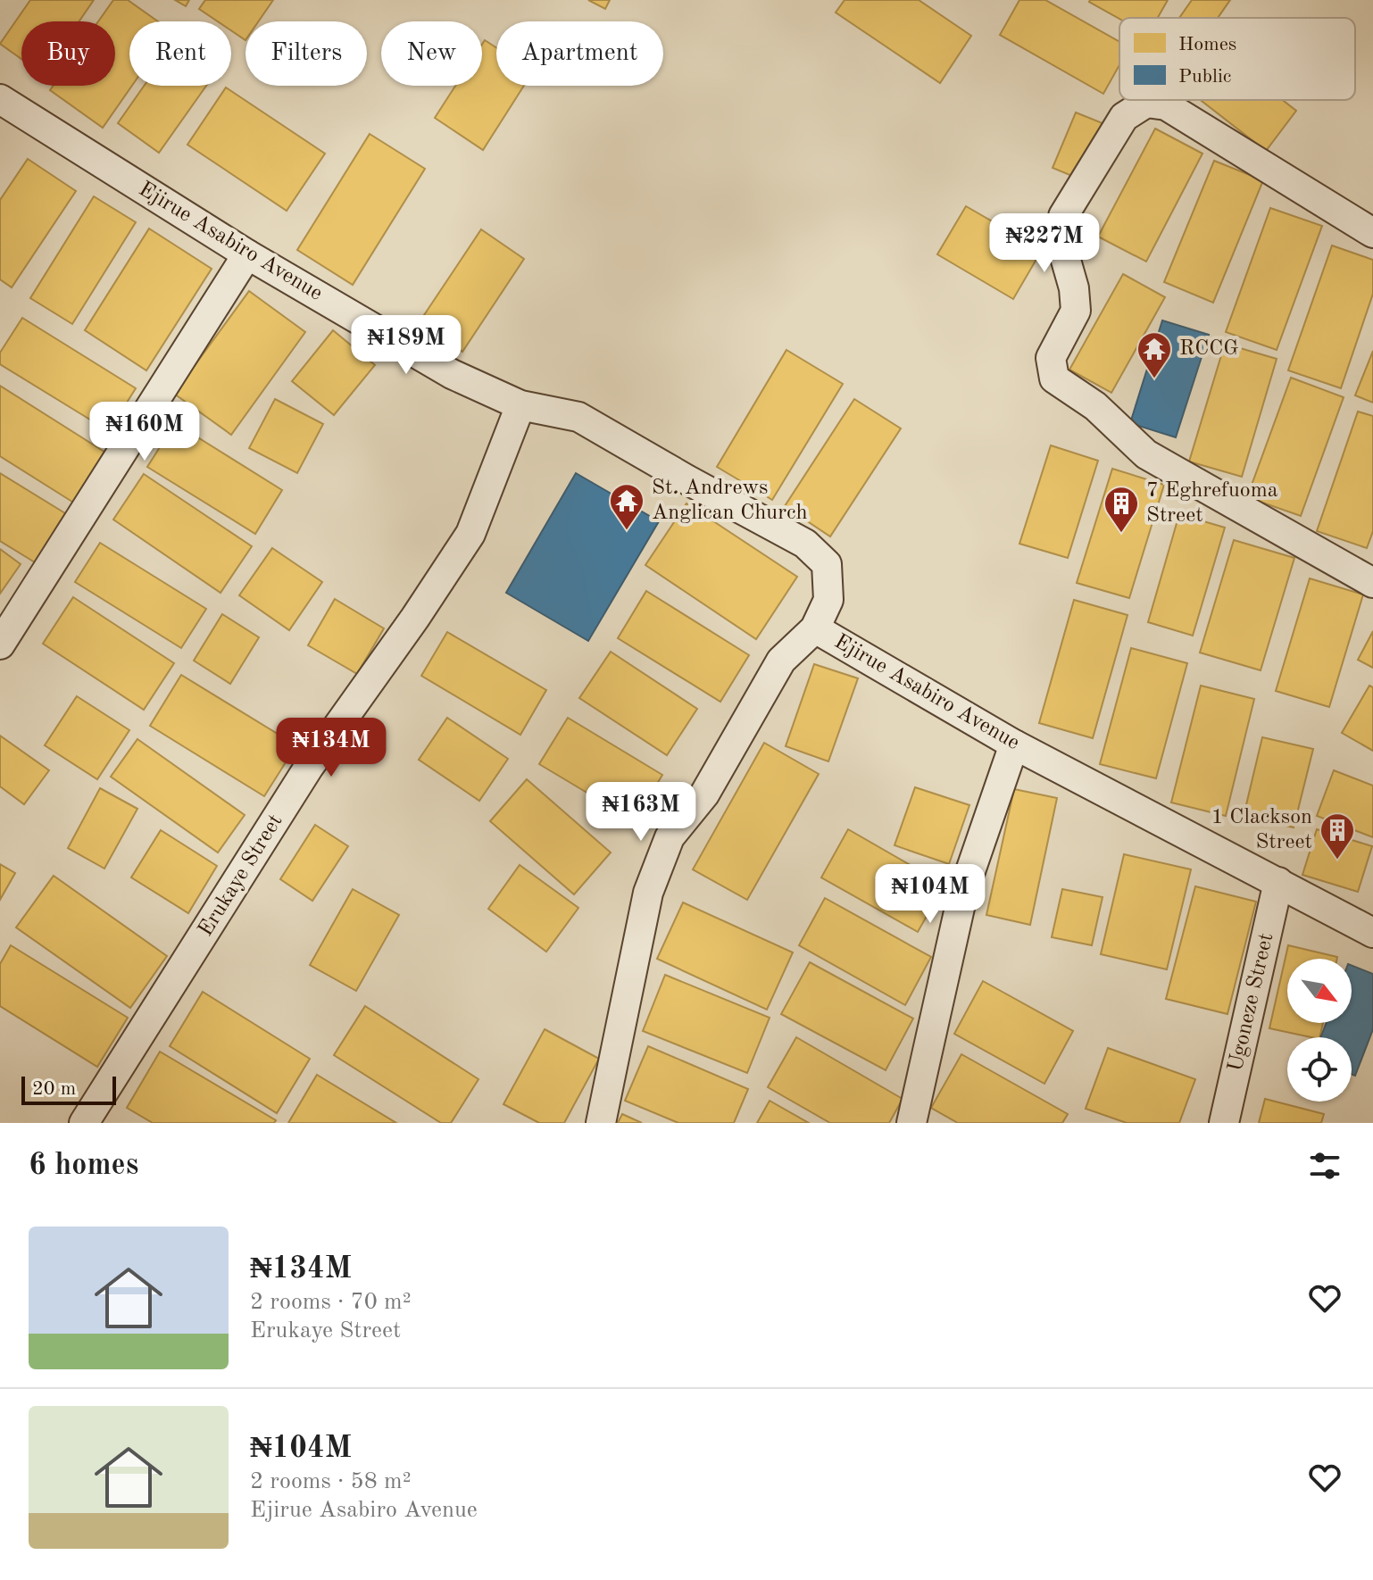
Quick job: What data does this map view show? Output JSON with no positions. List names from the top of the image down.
{
  "streets": {
    "street": ["Ejirue Asabiro Avenue", "Erukaye Street", "Ugoneze Street"]
  },
  "crossings": [
    ["Ejirue Asabiro Avenue", "Erukaye Street"],
    ["Ejirue Asabiro Avenue", "Ugoneze Street"]
  ],
  "places": {
    "temple": ["RCCG", "St. Andrews Anglican Church"],
    "building": ["7 Eghrefuoma Street", "1 Clackson Street"]
  },
  "legend": ["Homes", "Public"],
  "scale_bar": "20 m",
  "north": "bottom right",
  "page": {
    "chip": [
      "Buy",
      "Rent",
      "Filters",
      "New",
      "Apartment"
    ],
    "price": [
      "₦227M",
      "₦189M",
      "₦160M",
      "₦134M",
      "₦163M",
      "₦104M"
    ],
    "scale": "20 m",
    "heading": "6 homes",
    "list": [
      {
        "name": "₦134M",
        "note": "2 rooms · 70 m² · Erukaye Street"
      },
      {
        "name": "₦104M",
        "note": "2 rooms · 58 m² · Ejirue Asabiro Avenue"
      }
    ]
  }
}
